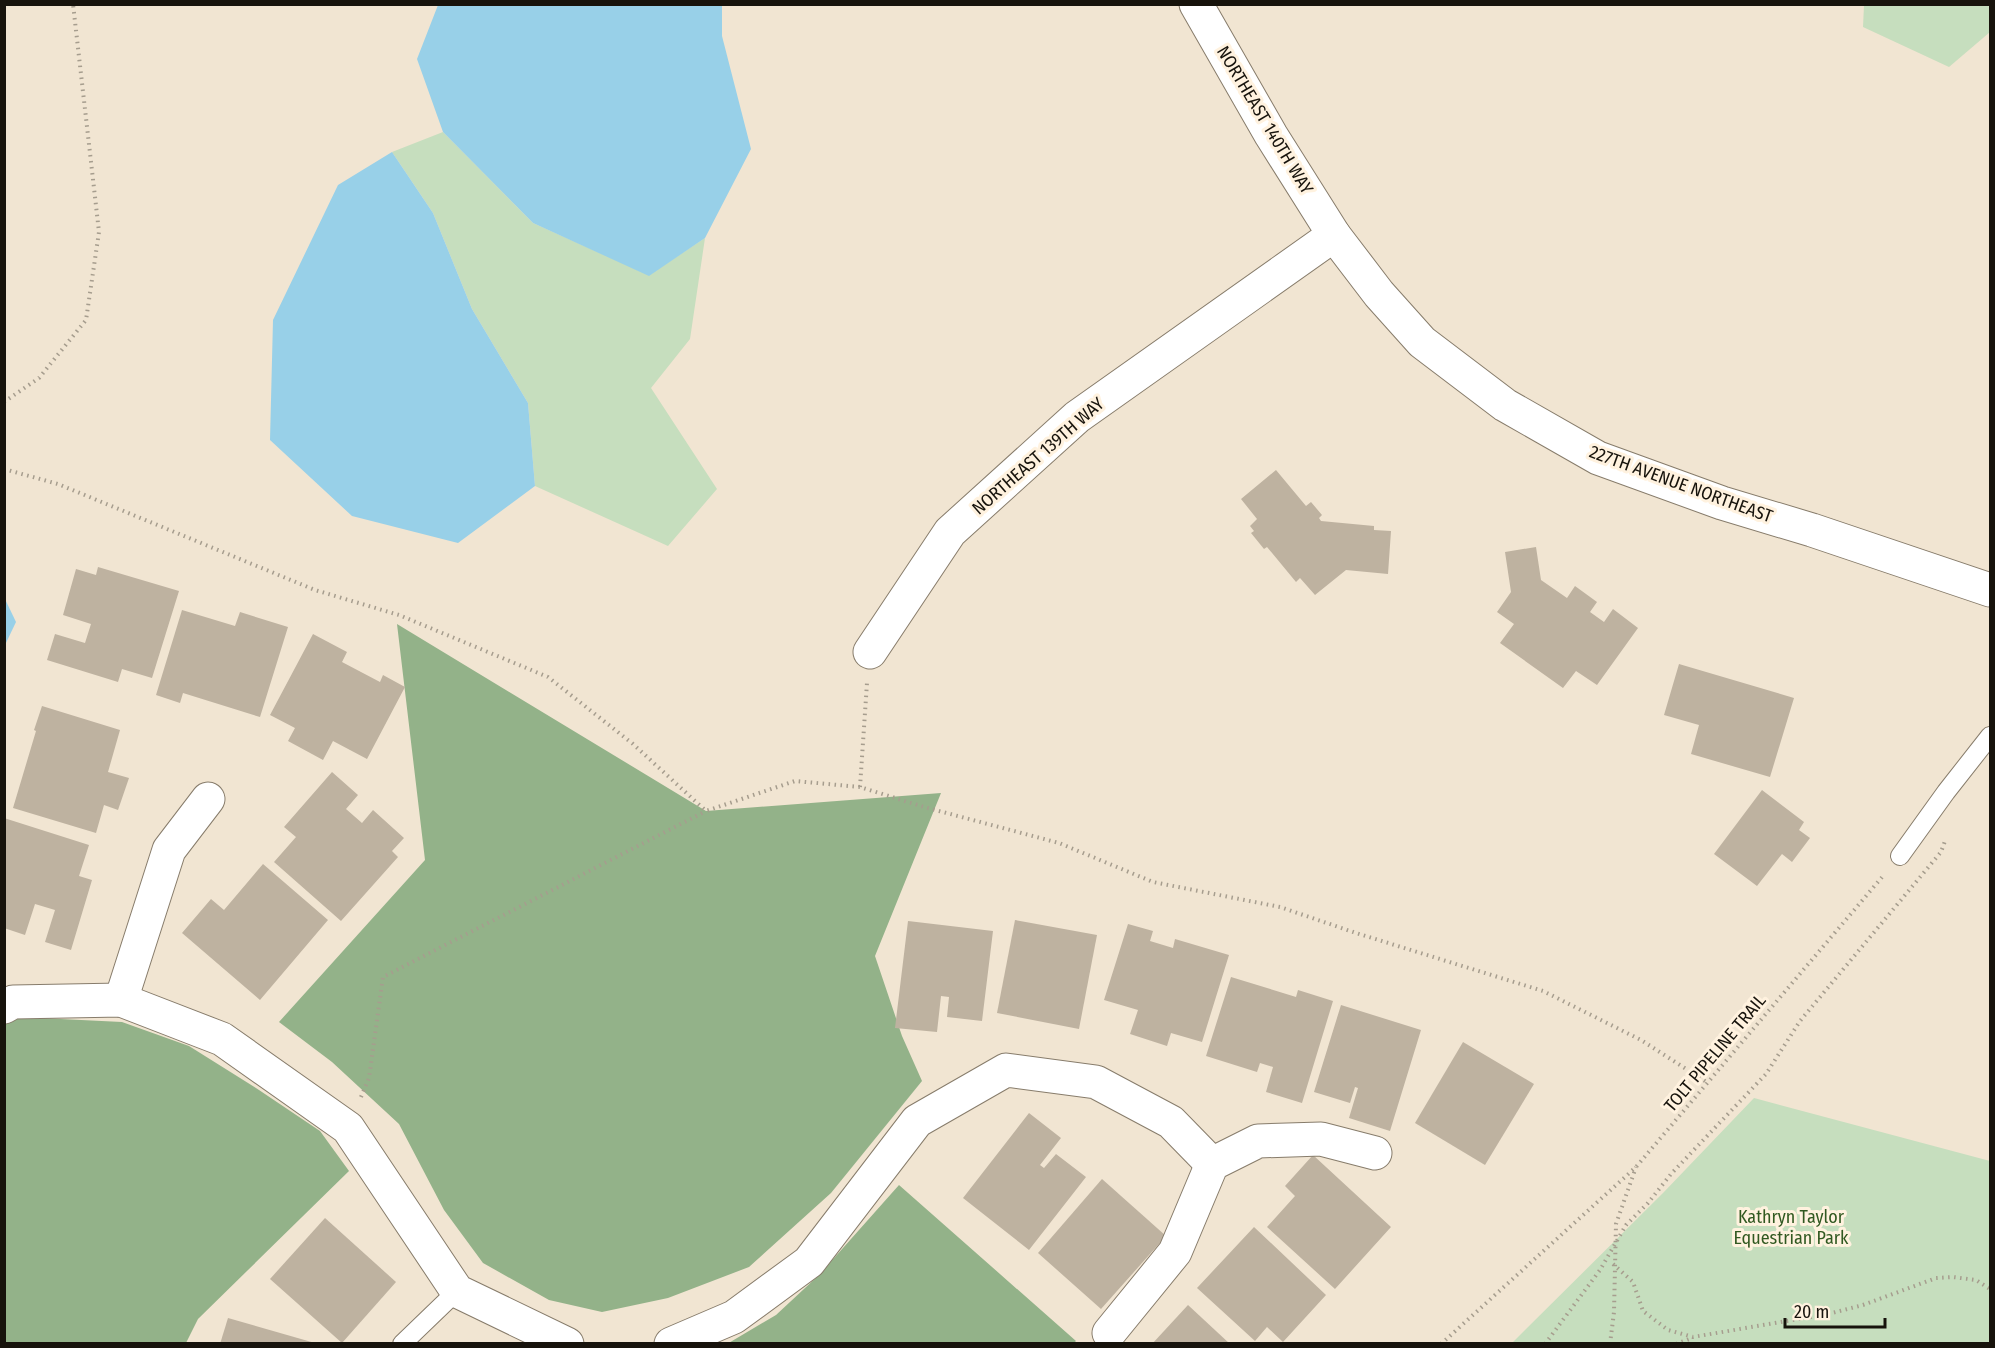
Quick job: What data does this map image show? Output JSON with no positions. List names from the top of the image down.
{
  "streets": {
    "street": ["NORTHEAST 140TH WAY", "NORTHEAST 139TH WAY", "227TH AVENUE NORTHEAST"],
    "path": ["TOLT PIPELINE TRAIL"]
  },
  "crossings": [
    ["NORTHEAST 140TH WAY", "NORTHEAST 139TH WAY"],
    ["NORTHEAST 140TH WAY", "227TH AVENUE NORTHEAST"],
    ["NORTHEAST 139TH WAY", "227TH AVENUE NORTHEAST"]
  ],
  "parks": ["Kathryn Taylor Equestrian Park"],
  "scale_bar": "20 m"
}
